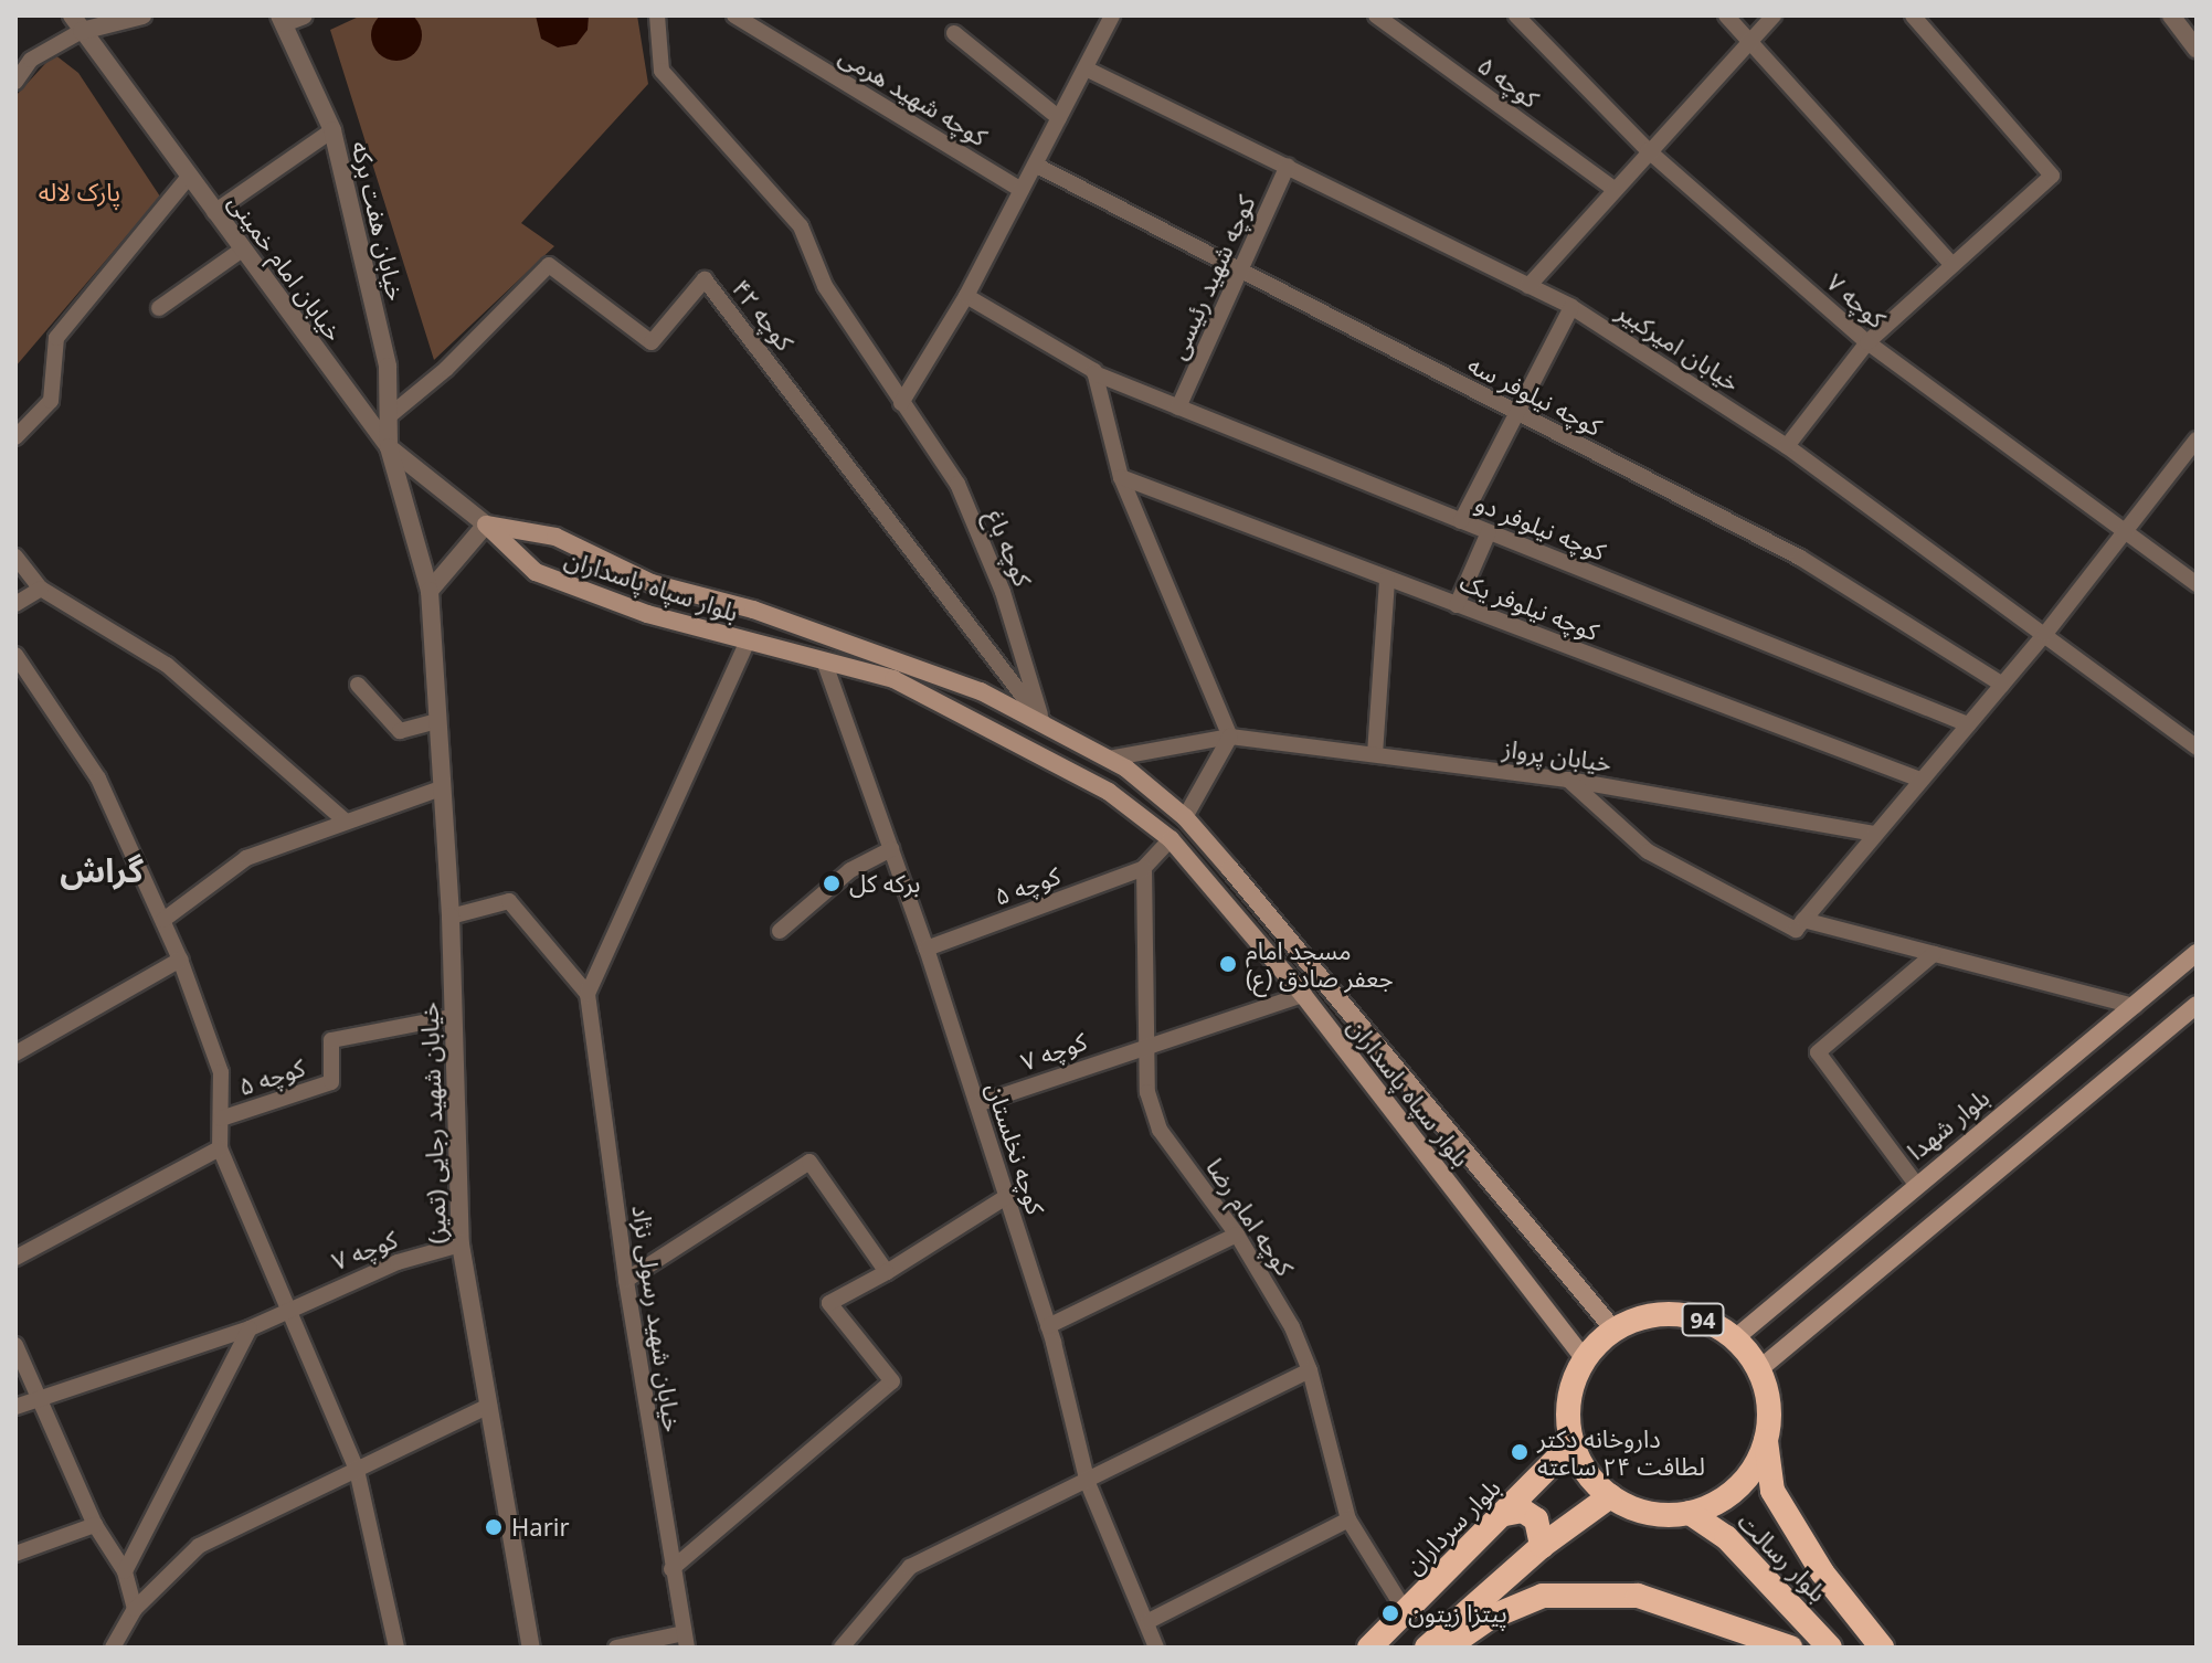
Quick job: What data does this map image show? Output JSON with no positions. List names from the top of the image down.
{
  "streets": {
    "highway": ["94", "بلوار سرداران", "بلوار رسالت"],
    "main road": ["بلوار سپاه پاسداران", "بلوار شهدا"],
    "street": [
      "کوچه ۵",
      "کوچه شهید هرمی",
      "خیابان هفت برکه",
      "خیابان امام خمینی",
      "کوچه شهید رئیسی",
      "کوچه ۷",
      "کوچه ۴۲",
      "خیابان امیرکبیر",
      "کوچه نیلوفر سه",
      "کوچه نیلوفر دو",
      "کوچه باغ",
      "کوچه نیلوفر یک",
      "خیابان پرواز",
      "خیابان شهید رجایی (تمیز)",
      "کوچه نخلستان",
      "کوچه امام رضا",
      "خیابان شهید رسولی نژاد"
    ]
  },
  "crossings": [
    ["کوچه ۵", "خیابان شهید رجایی (تمیز)"],
    ["کوچه ۵", "کوچه نخلستان"],
    ["کوچه ۵", "کوچه امام رضا"],
    ["خیابان هفت برکه", "خیابان امام خمینی"],
    ["خیابان هفت برکه", "کوچه ۴۲"],
    ["خیابان هفت برکه", "خیابان شهید رجایی (تمیز)"],
    ["خیابان امام خمینی", "بلوار سپاه پاسداران"],
    ["خیابان امام خمینی", "خیابان شهید رجایی (تمیز)"],
    ["کوچه شهید رئیسی", "خیابان امیرکبیر"],
    ["کوچه شهید رئیسی", "کوچه نیلوفر سه"],
    ["کوچه شهید رئیسی", "کوچه نیلوفر دو"],
    ["کوچه ۷", "بلوار سپاه پاسداران"],
    ["کوچه ۷", "خیابان شهید رجایی (تمیز)"],
    ["کوچه ۷", "کوچه نخلستان"],
    ["کوچه ۷", "کوچه امام رضا"],
    ["کوچه ۴۲", "کوچه باغ"],
    ["کوچه ۴۲", "بلوار سپاه پاسداران"],
    ["کوچه باغ", "بلوار سپاه پاسداران"],
    ["بلوار سپاه پاسداران", "خیابان پرواز"],
    ["بلوار سپاه پاسداران", "بلوار شهدا"],
    ["بلوار سپاه پاسداران", "کوچه نخلستان"],
    ["بلوار سپاه پاسداران", "94"],
    ["بلوار سپاه پاسداران", "بلوار سرداران"],
    ["بلوار سپاه پاسداران", "بلوار رسالت"],
    ["بلوار شهدا", "94"],
    ["بلوار شهدا", "بلوار سرداران"],
    ["بلوار شهدا", "بلوار رسالت"],
    ["کوچه امام رضا", "بلوار سرداران"],
    ["94", "بلوار سرداران"],
    ["94", "بلوار رسالت"],
    ["بلوار سرداران", "بلوار رسالت"]
  ],
  "districts": ["گراش"],
  "parks": ["پارک لاله"],
  "places": [
    "برکه کل",
    "مسجد امام جعفر صادق (ع)",
    "داروخانه دکتر لطافت ۲۴ ساعته",
    "Harir",
    "پیتزا زیتون"
  ]
}
